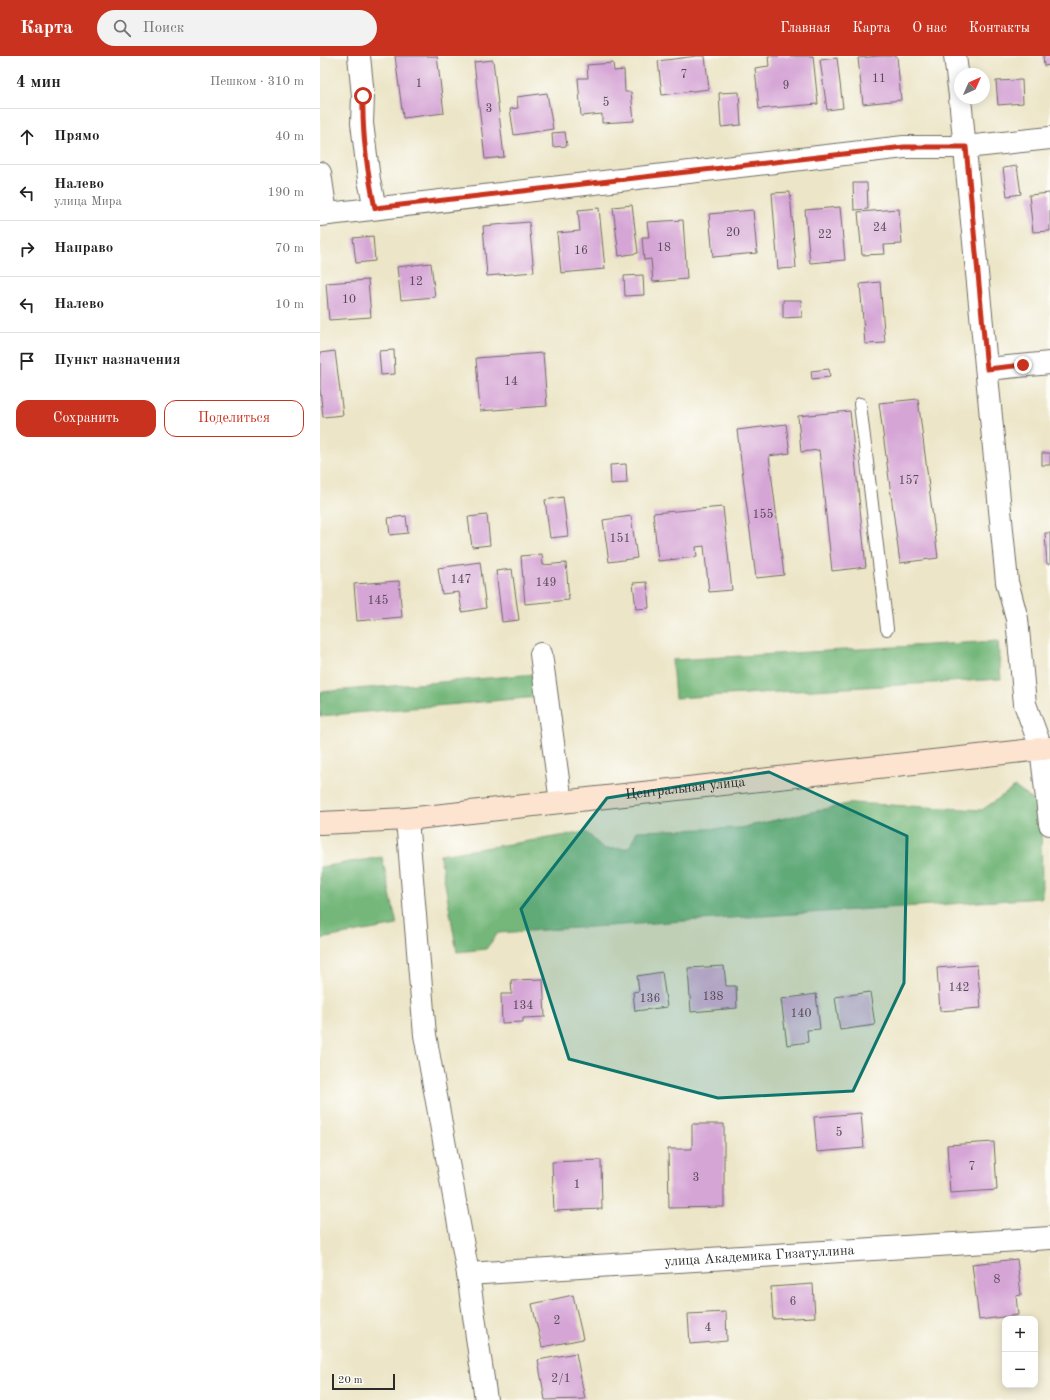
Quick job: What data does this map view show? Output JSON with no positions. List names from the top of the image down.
{
  "streets": {
    "street": ["Центральная улица", "улица Академика Гизатуллина"]
  },
  "house_numbers": [
    "7",
    "11",
    "1",
    "9",
    "5",
    "3",
    "24",
    "20",
    "22",
    "18",
    "16",
    "12",
    "10",
    "14",
    "157",
    "155",
    "151",
    "147",
    "149",
    "145",
    "142",
    "138",
    "136",
    "134",
    "140",
    "5",
    "7",
    "3",
    "1",
    "8",
    "6",
    "2",
    "4",
    "2/1"
  ],
  "scale_bar": "20 m",
  "north": "top right",
  "page": {
    "header": "Карта",
    "search": "Поиск",
    "nav": [
      "Главная",
      "Карта",
      "О нас",
      "Контакты"
    ],
    "heading": ["4 мин", "Пешком · 310 m"],
    "list": [
      ["Прямо", "40 m"],
      ["Налево", "улица Мира", "190 m"],
      ["Направо", "70 m"],
      ["Налево", "10 m"],
      "Пункт назначения"
    ],
    "buttons": ["Сохранить", "Поделиться"],
    "map_buttons": ["+", "−"],
    "scale": "20 m"
  }
}
